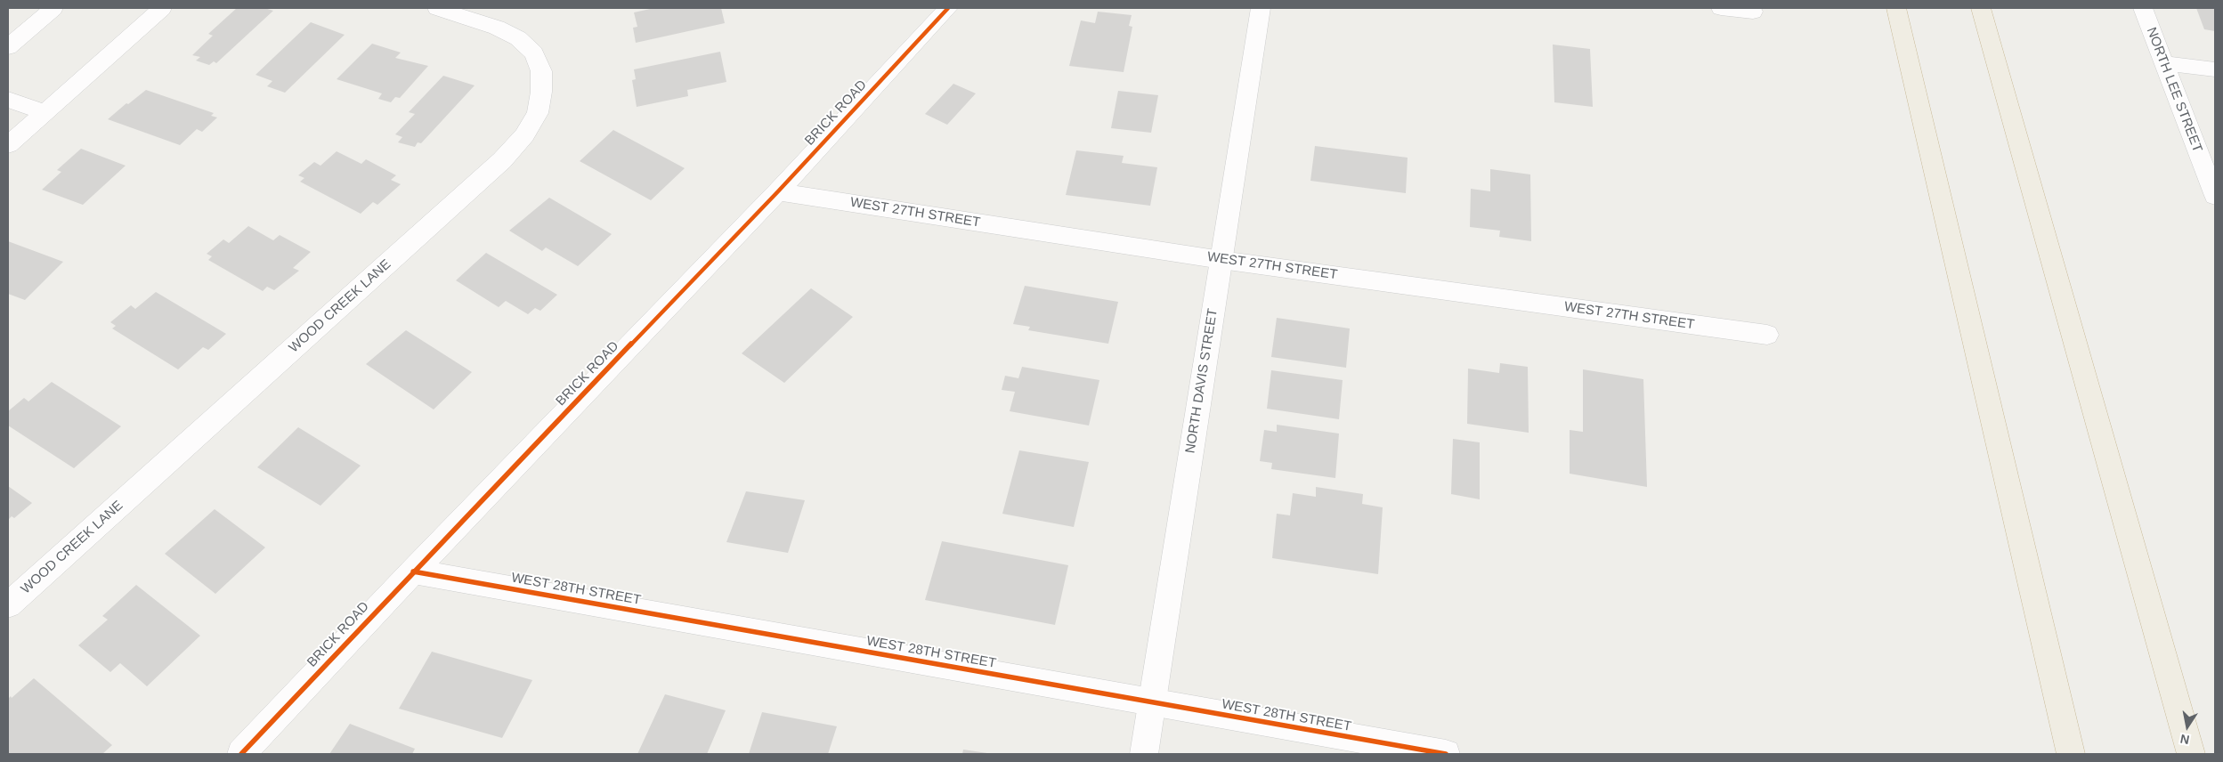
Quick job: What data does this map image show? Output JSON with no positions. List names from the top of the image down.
{
  "streets": {
    "street": [
      "NORTH LEE STREET",
      "BRICK ROAD",
      "WEST 27TH STREET",
      "WOOD CREEK LANE",
      "NORTH DAVIS STREET",
      "WEST 28TH STREET"
    ]
  },
  "crossings": [
    ["BRICK ROAD", "WEST 27TH STREET"],
    ["BRICK ROAD", "WEST 28TH STREET"],
    ["WEST 27TH STREET", "NORTH DAVIS STREET"],
    ["NORTH DAVIS STREET", "WEST 28TH STREET"]
  ],
  "north": "bottom"
}
